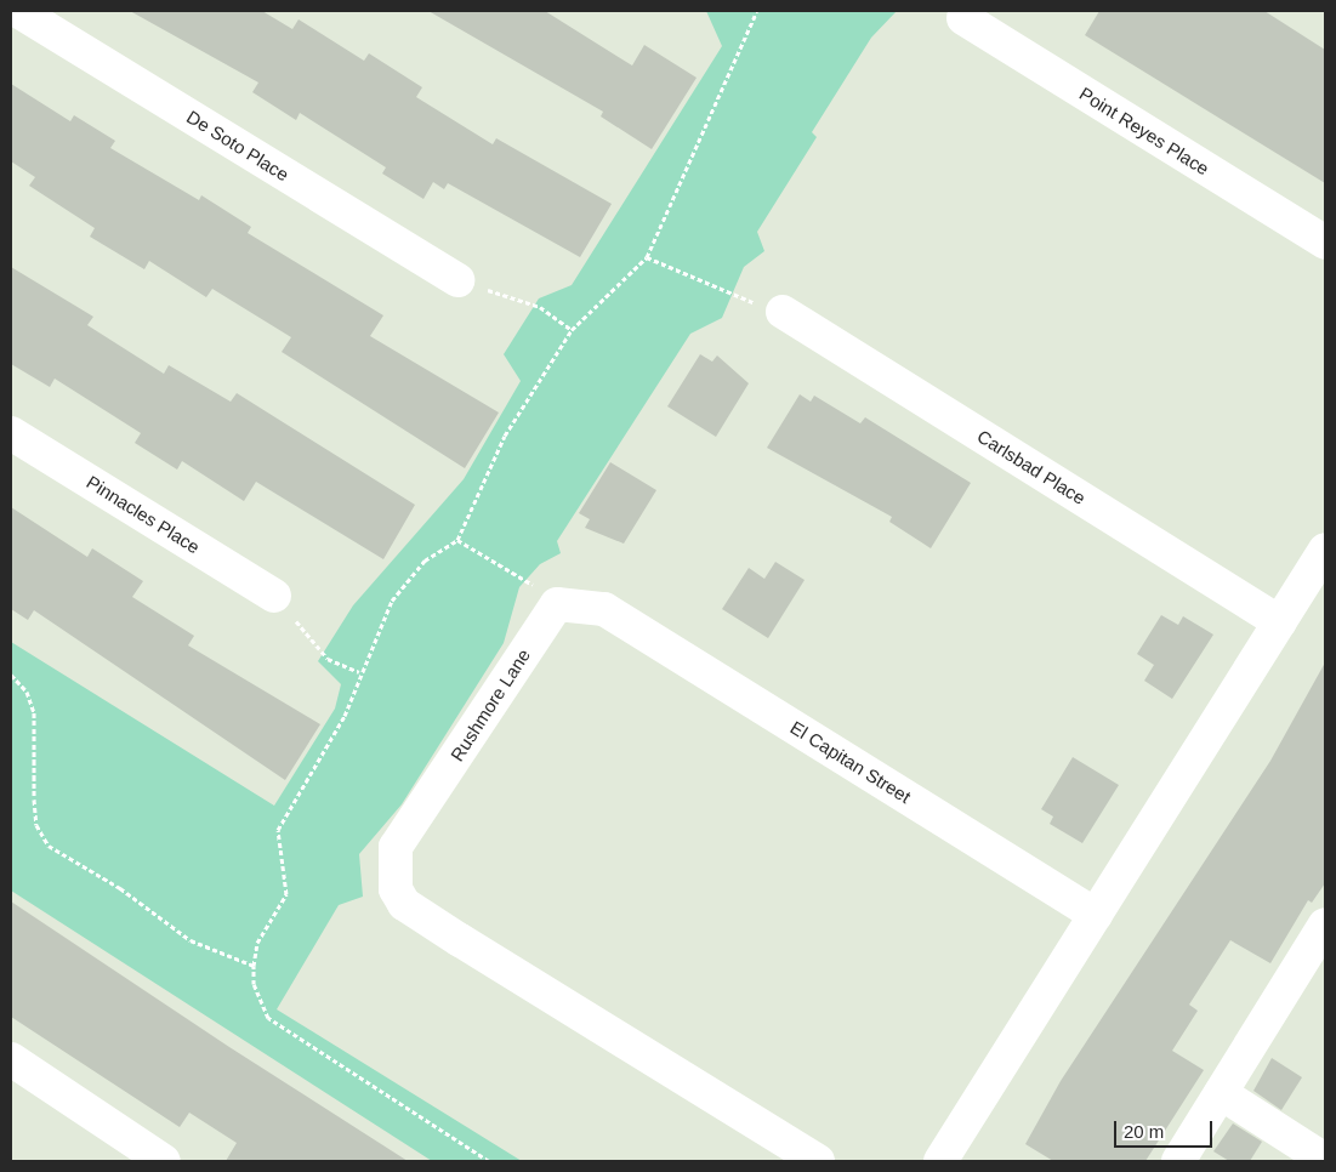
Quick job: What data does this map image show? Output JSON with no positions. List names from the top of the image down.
{
  "streets": {
    "street": [
      "Point Reyes Place",
      "De Soto Place",
      "Carlsbad Place",
      "Pinnacles Place",
      "Rushmore Lane",
      "El Capitan Street"
    ]
  },
  "crossings": [
    ["Rushmore Lane", "El Capitan Street"]
  ],
  "scale_bar": "20 m"
}
